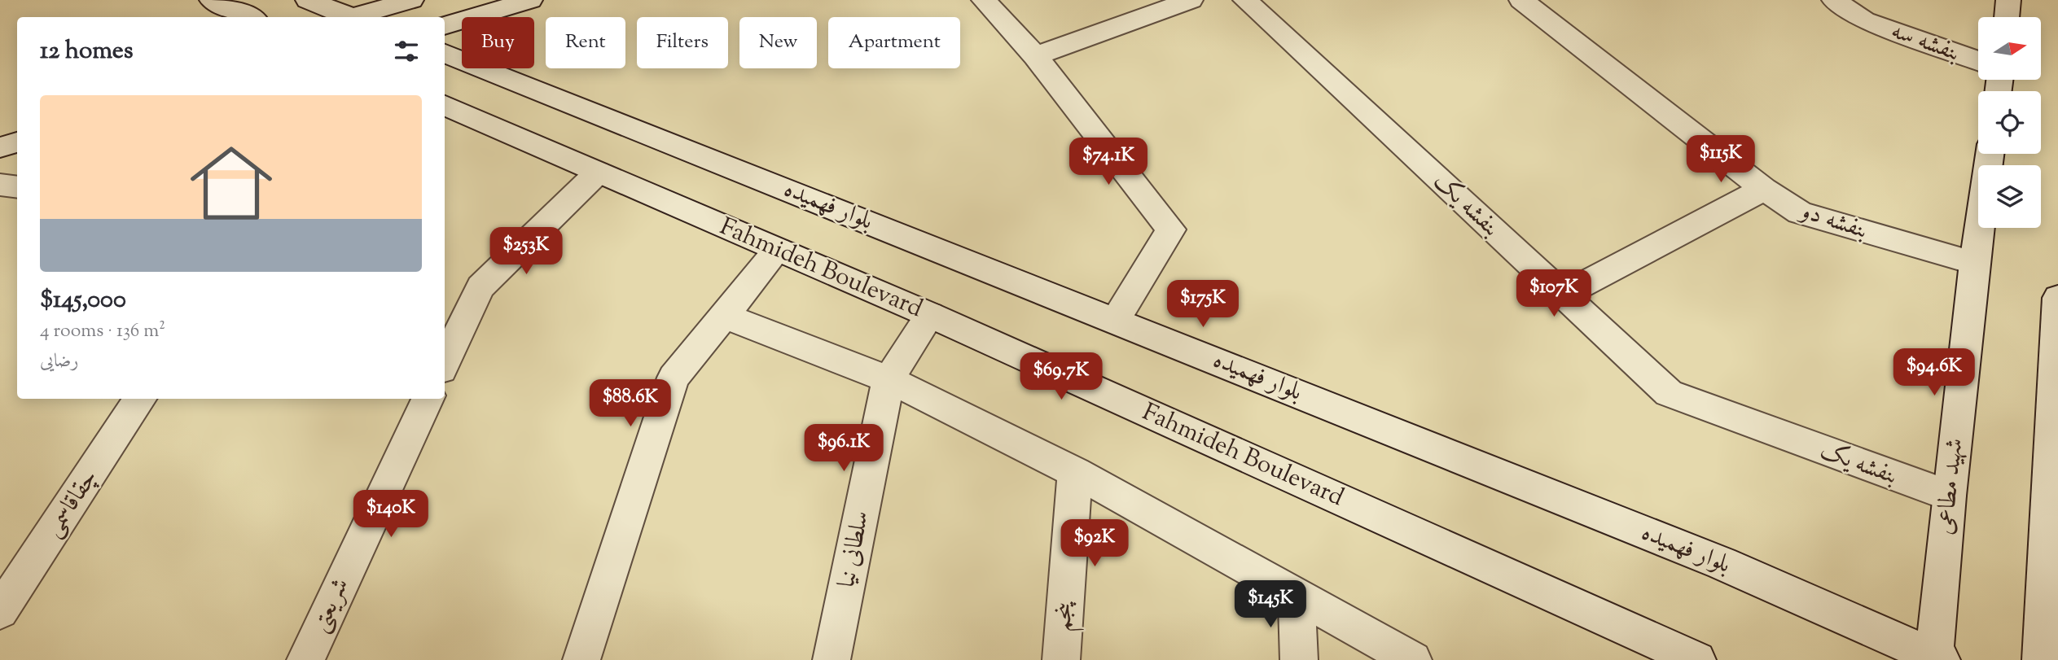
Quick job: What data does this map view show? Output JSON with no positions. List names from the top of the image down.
{
  "streets": {
    "street": [
      "بنفشه سه",
      "بنفشه یک",
      "بلوار فهمیده",
      "بنفشه دو",
      "Fahmideh Boulevard",
      "شهید مطاعی",
      "چقاقاسمی",
      "سلطانی نیا",
      "شریعتی",
      "پنجم"
    ]
  },
  "crossings": [
    ["بنفشه یک", "شهید مطاعی"],
    ["بلوار فهمیده", "شهید مطاعی"],
    ["بنفشه دو", "شهید مطاعی"],
    ["Fahmideh Boulevard", "سلطانی نیا"]
  ],
  "north": "right",
  "page": {
    "chip": [
      "Buy",
      "Rent",
      "Filters",
      "New",
      "Apartment"
    ],
    "heading": "12 homes",
    "list": [
      {
        "name": "$145,000",
        "note": "4 rooms · 136 m² · رضایی"
      }
    ],
    "price": [
      "$115K",
      "$74.1K",
      "$253K",
      "$107K",
      "$175K",
      "$94.6K",
      "$69.7K",
      "$88.6K",
      "$96.1K",
      "$140K",
      "$92K",
      "$145K"
    ]
  }
}
